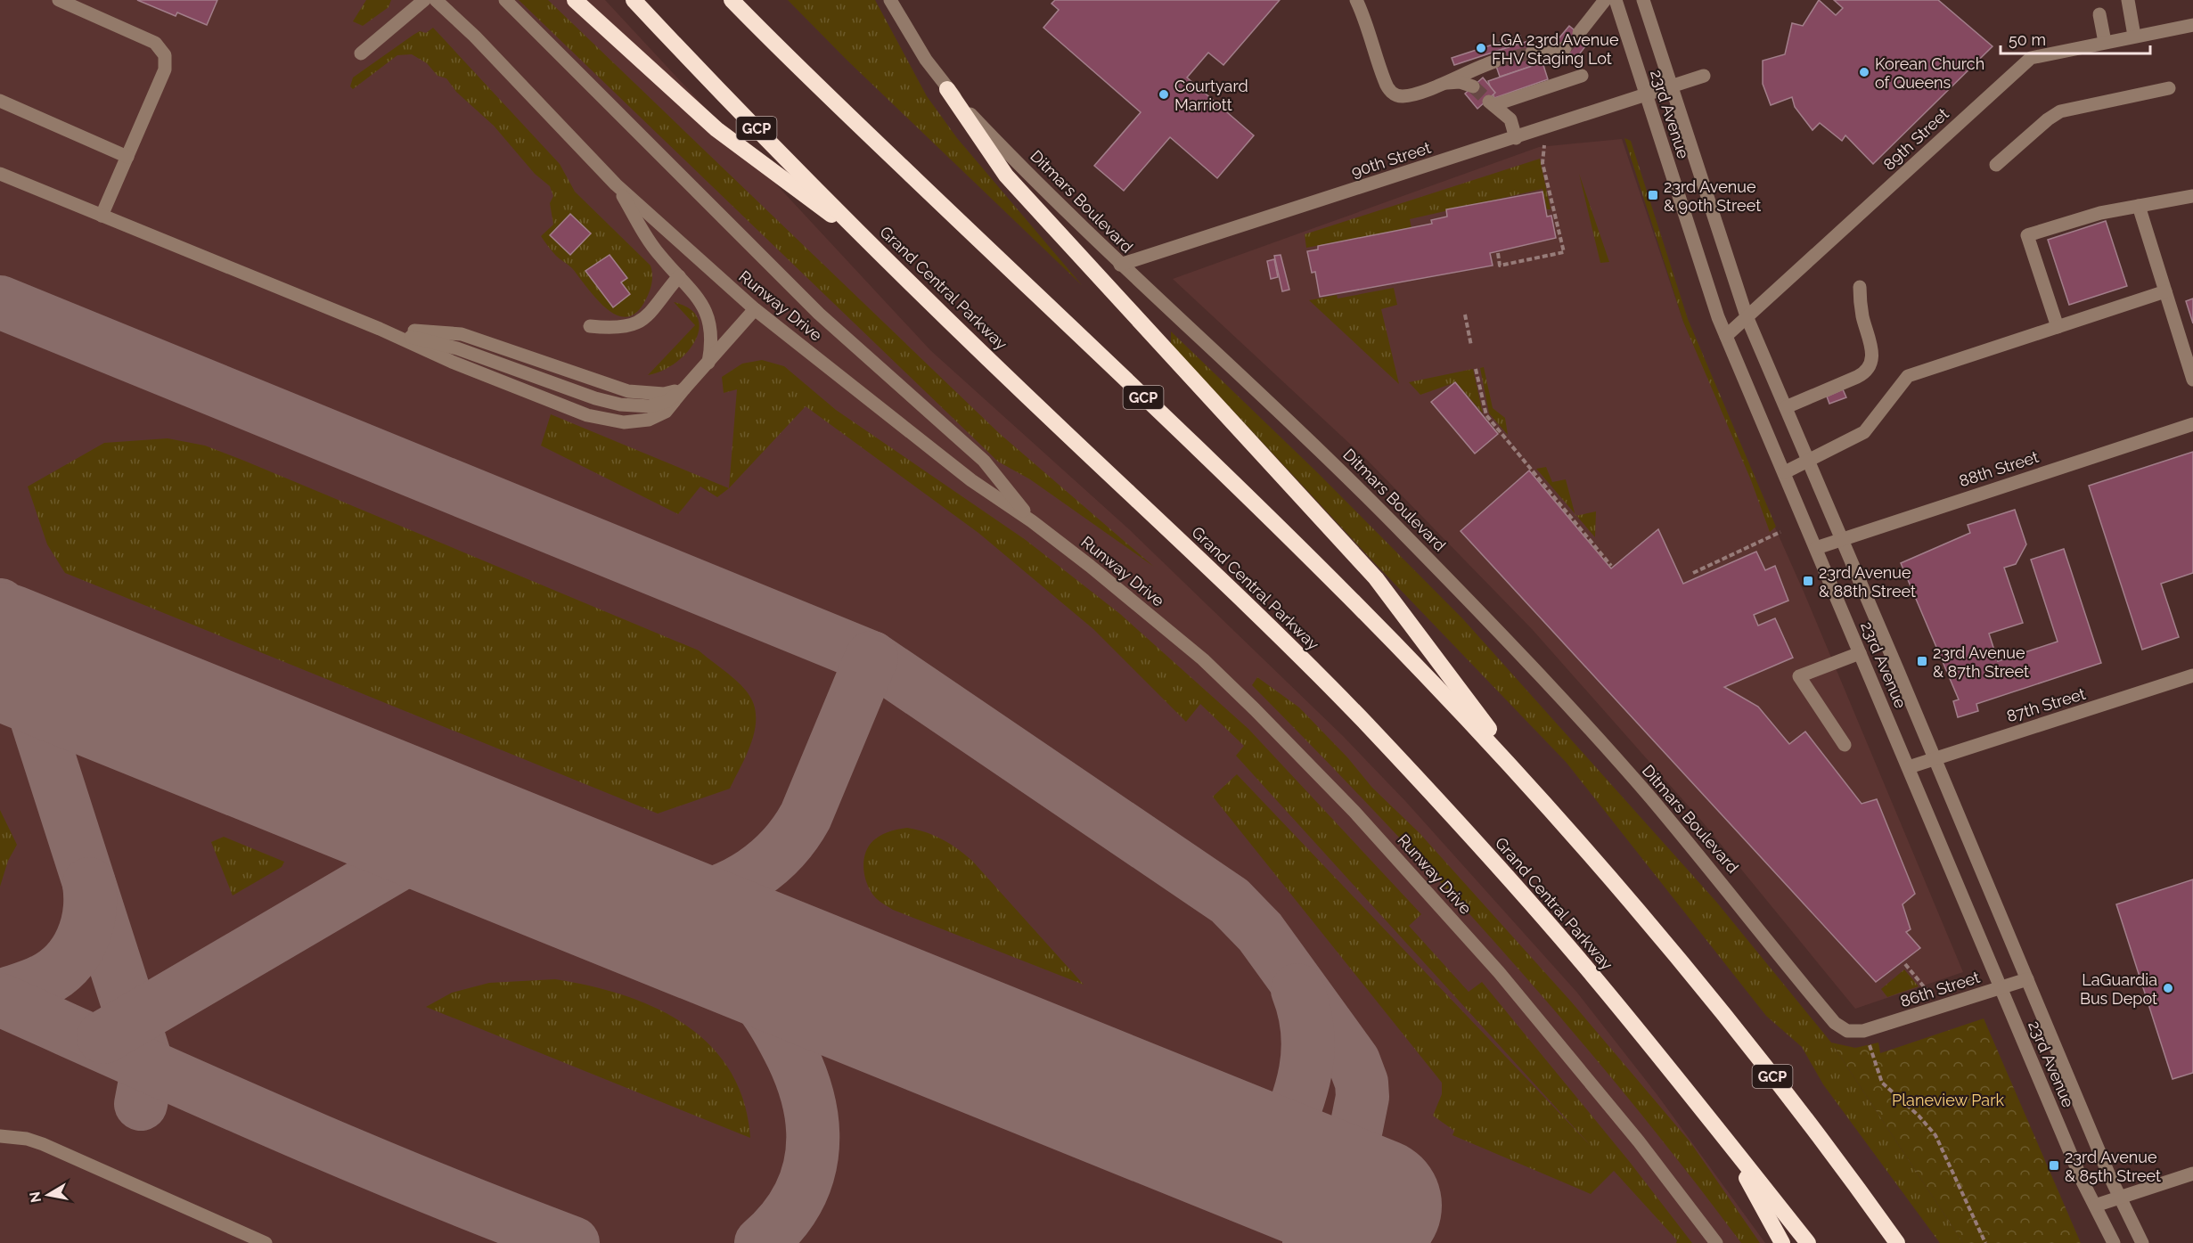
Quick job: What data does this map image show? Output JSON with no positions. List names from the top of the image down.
{
  "streets": {
    "highway": ["GCP", "Grand Central Parkway"],
    "street": [
      "23rd Avenue",
      "89th Street",
      "90th Street",
      "Ditmars Boulevard",
      "Runway Drive",
      "88th Street",
      "87th Street",
      "86th Street"
    ]
  },
  "crossings": [
    ["23rd Avenue", "89th Street"],
    ["23rd Avenue", "90th Street"],
    ["23rd Avenue", "88th Street"],
    ["23rd Avenue", "87th Street"],
    ["23rd Avenue", "86th Street"],
    ["90th Street", "Ditmars Boulevard"],
    ["Ditmars Boulevard", "86th Street"]
  ],
  "parks": ["Planeview Park"],
  "places": {
    "other": [
      "LGA 23rd Avenue FHV Staging Lot",
      "Korean Church of Queens",
      "Courtyard Marriott",
      "LaGuardia Bus Depot"
    ],
    "transit": [
      "23rd Avenue & 90th Street",
      "23rd Avenue & 88th Street",
      "23rd Avenue & 87th Street",
      "23rd Avenue & 85th Street"
    ]
  },
  "scale_bar": "50 m",
  "north": "left"
}
